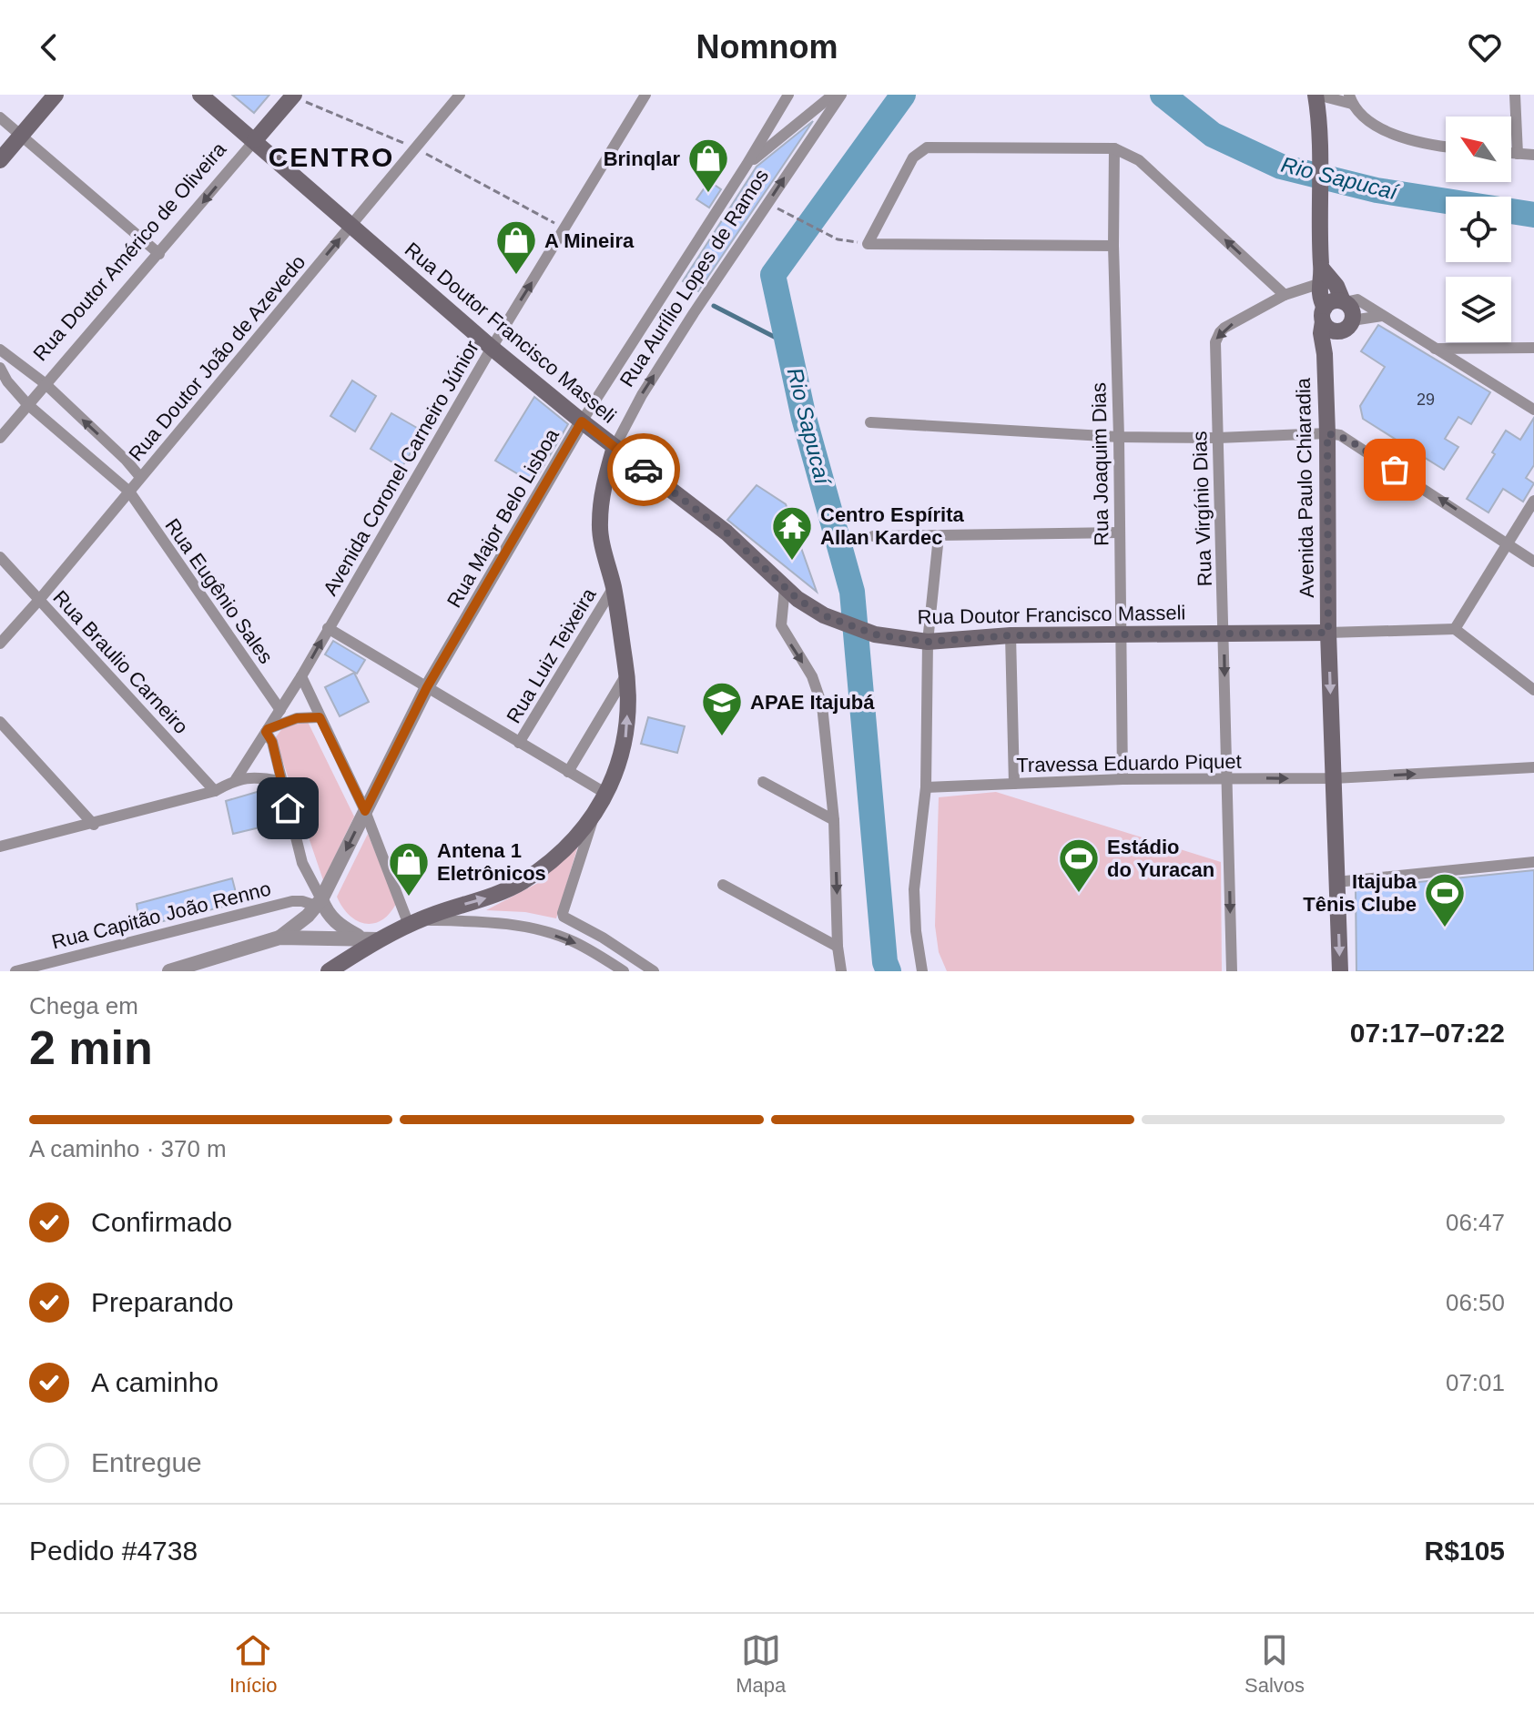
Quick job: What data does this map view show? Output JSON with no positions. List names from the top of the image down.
{
  "streets": {
    "main road": [
      "Rua Doutor Américo de Oliveira",
      "Rua Aurílio Lopes de Ramos",
      "Rua Doutor Francisco Masseli",
      "Avenida Paulo Chiaradia"
    ],
    "street": [
      "Rua Doutor João de Azevedo",
      "Rua Joaquim Dias",
      "Avenida Coronel Carneiro Júnior",
      "Rua Virgínio Dias",
      "Rua Major Belo Lisboa",
      "Rua Eugênio Sales",
      "Rua Luiz Teixeira",
      "Rua Braulio Carneiro",
      "Travessa Eduardo Piquet",
      "Rua Capitão João Renno"
    ]
  },
  "crossings": [
    ["Rua Doutor Américo de Oliveira", "Rua Doutor Francisco Masseli"],
    ["Rua Doutor Américo de Oliveira", "Rua Eugênio Sales"],
    ["Rua Aurílio Lopes de Ramos", "Rua Doutor Francisco Masseli"],
    ["Rua Aurílio Lopes de Ramos", "Rua Luiz Teixeira"],
    ["Rua Doutor Francisco Masseli", "Rua Doutor João de Azevedo"],
    ["Rua Doutor Francisco Masseli", "Rua Joaquim Dias"],
    ["Rua Doutor Francisco Masseli", "Avenida Coronel Carneiro Júnior"],
    ["Rua Doutor Francisco Masseli", "Avenida Paulo Chiaradia"],
    ["Rua Doutor Francisco Masseli", "Rua Virgínio Dias"],
    ["Rua Doutor Francisco Masseli", "Rua Major Belo Lisboa"],
    ["Rua Doutor João de Azevedo", "Rua Eugênio Sales"],
    ["Rua Doutor João de Azevedo", "Rua Braulio Carneiro"],
    ["Rua Joaquim Dias", "Travessa Eduardo Piquet"],
    ["Avenida Coronel Carneiro Júnior", "Rua Eugênio Sales"],
    ["Avenida Paulo Chiaradia", "Rua Virgínio Dias"],
    ["Avenida Paulo Chiaradia", "Travessa Eduardo Piquet"],
    ["Rua Virgínio Dias", "Travessa Eduardo Piquet"],
    ["Rua Major Belo Lisboa", "Rua Capitão João Renno"]
  ],
  "one_way": ["Rua Doutor João de Azevedo", "Rua Virgínio Dias", "Travessa Eduardo Piquet"],
  "districts": ["CENTRO"],
  "water": ["Rio Sapucaí"],
  "places": {
    "shop": ["Brinqlar", "A Mineira", "Antena 1 Eletrônicos"],
    "temple": ["Centro Espírita Allan Kardec"],
    "school or university": ["APAE Itajubá"],
    "sports": ["Estádio do Yuracan", "Itajuba Tênis Clube"]
  },
  "house_numbers": ["29"],
  "north": "top left",
  "page": {
    "header": "Nomnom",
    "heading": ["2 min", "Chega em", "07:17–07:22"],
    "panel": ["Pedido #4738", "R$105"],
    "bar": "A caminho · 370 m",
    "list": [
      ["Confirmado", "06:47"],
      ["Preparando", "06:50"],
      ["A caminho", "07:01"],
      "Entregue"
    ],
    "tabs": ["Início", "Mapa", "Salvos"]
  }
}
